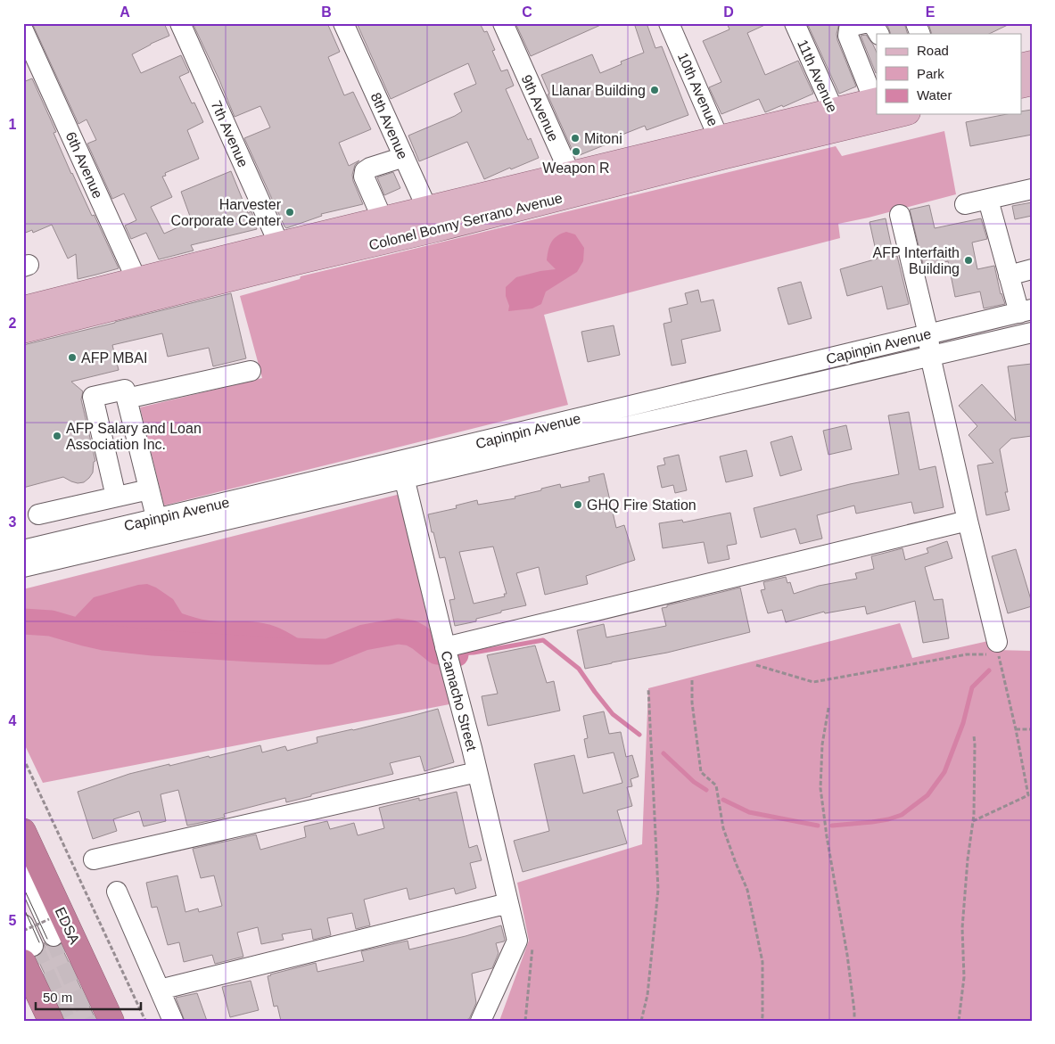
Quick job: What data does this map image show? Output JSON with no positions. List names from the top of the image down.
{
  "streets": {
    "highway": ["EDSA"],
    "main road": ["Colonel Bonny Serrano Avenue"],
    "street": [
      "11th Avenue",
      "10th Avenue",
      "9th Avenue",
      "8th Avenue",
      "7th Avenue",
      "6th Avenue",
      "Capinpin Avenue",
      "Camacho Street"
    ]
  },
  "crossings": [
    ["11th Avenue", "Colonel Bonny Serrano Avenue"],
    ["10th Avenue", "Colonel Bonny Serrano Avenue"],
    ["9th Avenue", "Colonel Bonny Serrano Avenue"],
    ["8th Avenue", "Colonel Bonny Serrano Avenue"],
    ["7th Avenue", "Colonel Bonny Serrano Avenue"],
    ["6th Avenue", "Colonel Bonny Serrano Avenue"],
    ["Capinpin Avenue", "Camacho Street"]
  ],
  "places": [
    "Llanar Building",
    "Mitoni",
    "Weapon R",
    "Harvester Corporate Center",
    "AFP Interfaith Building",
    "AFP MBAI",
    "AFP Salary and Loan Association Inc.",
    "GHQ Fire Station"
  ],
  "legend": ["Road", "Park", "Water"],
  "scale_bar": "50 m",
  "grid": {
    "columns": [
      "A",
      "B",
      "C",
      "D",
      "E"
    ],
    "rows": [
      "1",
      "2",
      "3",
      "4",
      "5"
    ]
  }
}
